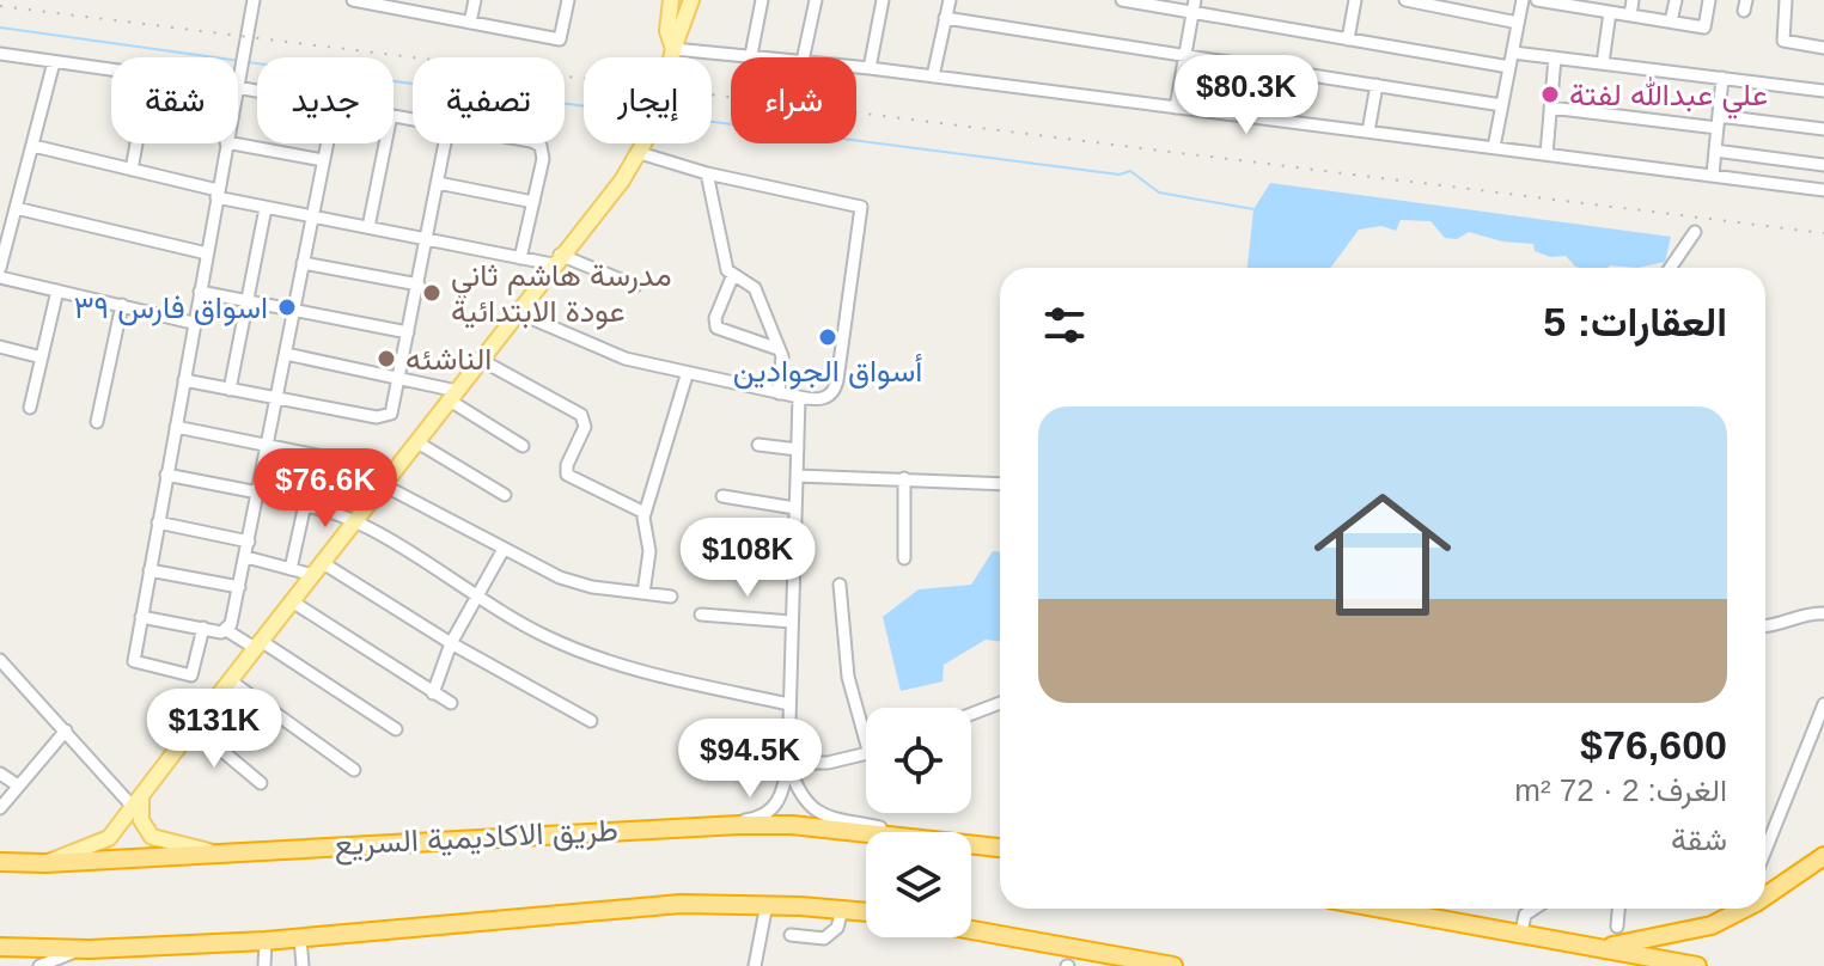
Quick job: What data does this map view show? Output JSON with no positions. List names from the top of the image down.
{
  "streets": {
    "highway": ["طريق الاكاديمية السريع"]
  },
  "places": [
    "علي عبدالله لفتة",
    "مدرسة هاشم ثاني عودة الابتدائية",
    "اسواق فارس ٣٩",
    "أسواق الجوادين",
    "الناشئه"
  ],
  "page": {
    "price": [
      "$80.3K",
      "$76.6K",
      "$108K",
      "$131K",
      "$94.5K"
    ],
    "chip": [
      "شراء",
      "إيجار",
      "تصفية",
      "جديد",
      "شقة"
    ],
    "heading": "العقارات: 5",
    "list": [
      {
        "name": "$76,600",
        "note": "الغرف: 2 · 72 m² · شقة"
      }
    ]
  }
}
